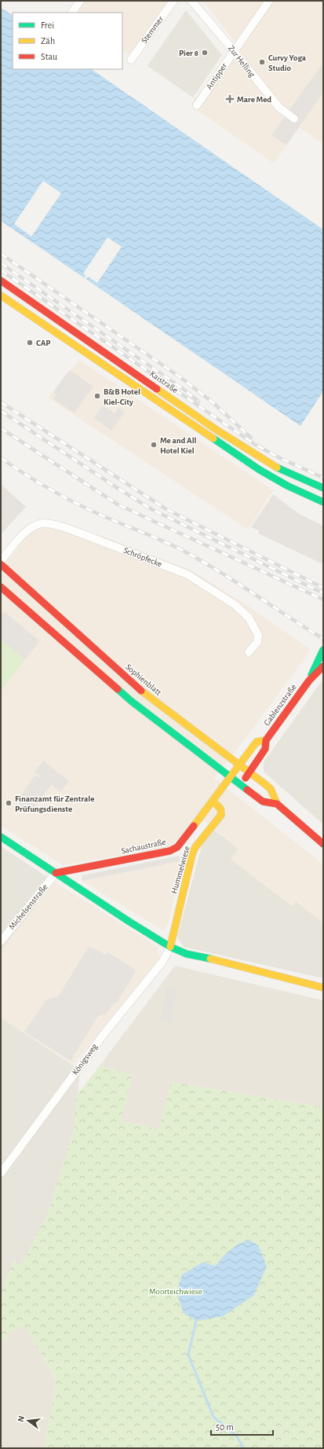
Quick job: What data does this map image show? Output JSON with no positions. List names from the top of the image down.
{
  "streets": {
    "main road": [
      "Kaistraße",
      "Sophienblatt",
      "Gablenzstraße",
      "Sachaustraße",
      "Hummelwiese"
    ],
    "street": [
      "Stemmer",
      "Zur Helling",
      "Antipper",
      "Schröpfecke",
      "Michelsenstraße",
      "Königsweg"
    ]
  },
  "crossings": [
    ["Zur Helling", "Antipper"],
    ["Sophienblatt", "Gablenzstraße"],
    ["Sachaustraße", "Hummelwiese"],
    ["Sachaustraße", "Michelsenstraße"],
    ["Hummelwiese", "Königsweg"]
  ],
  "parks": ["Moorteichwiese"],
  "places": {
    "other": [
      "Pier 8",
      "Curvy Yoga Studio",
      "CAP",
      "B&B Hotel Kiel-City",
      "Me and All Hotel Kiel",
      "Finanzamt für Zentrale Prüfungsdienste"
    ],
    "health": ["Mare Med"]
  },
  "legend": ["Frei", "Zäh", "Stau"],
  "scale_bar": "50 m",
  "north": "left"
}
